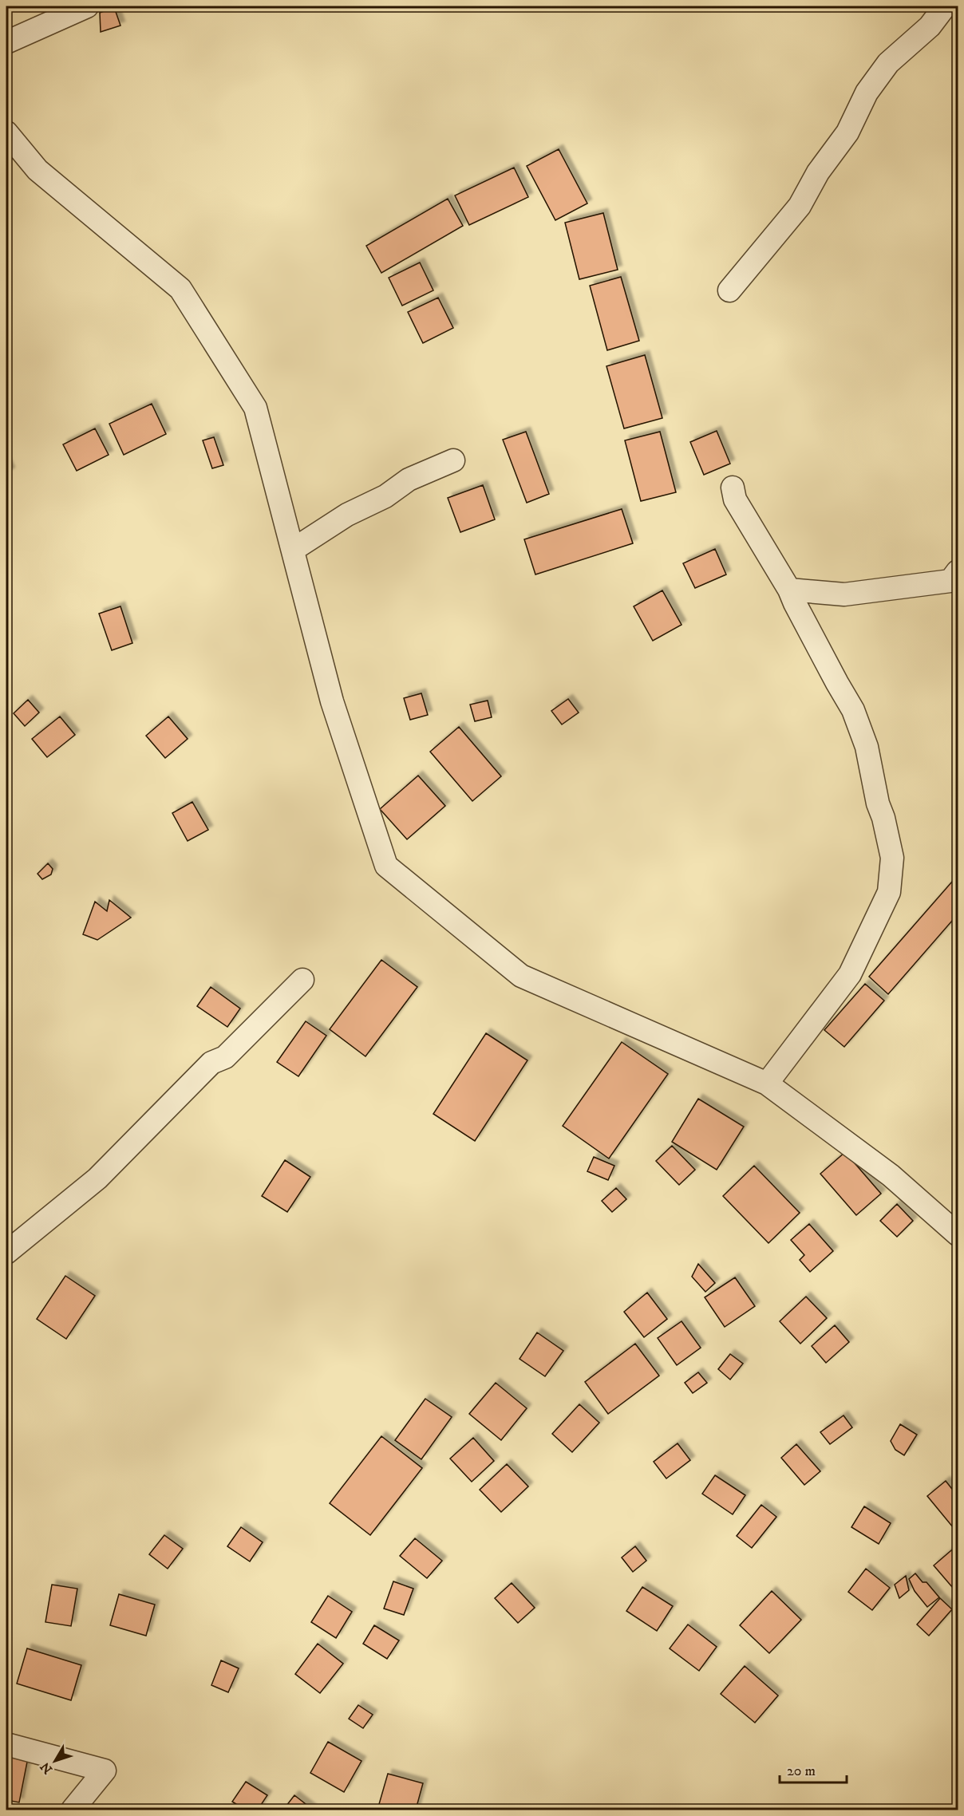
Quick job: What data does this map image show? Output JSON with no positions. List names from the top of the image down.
{
  "scale_bar": "20 m",
  "north": "bottom left"
}
